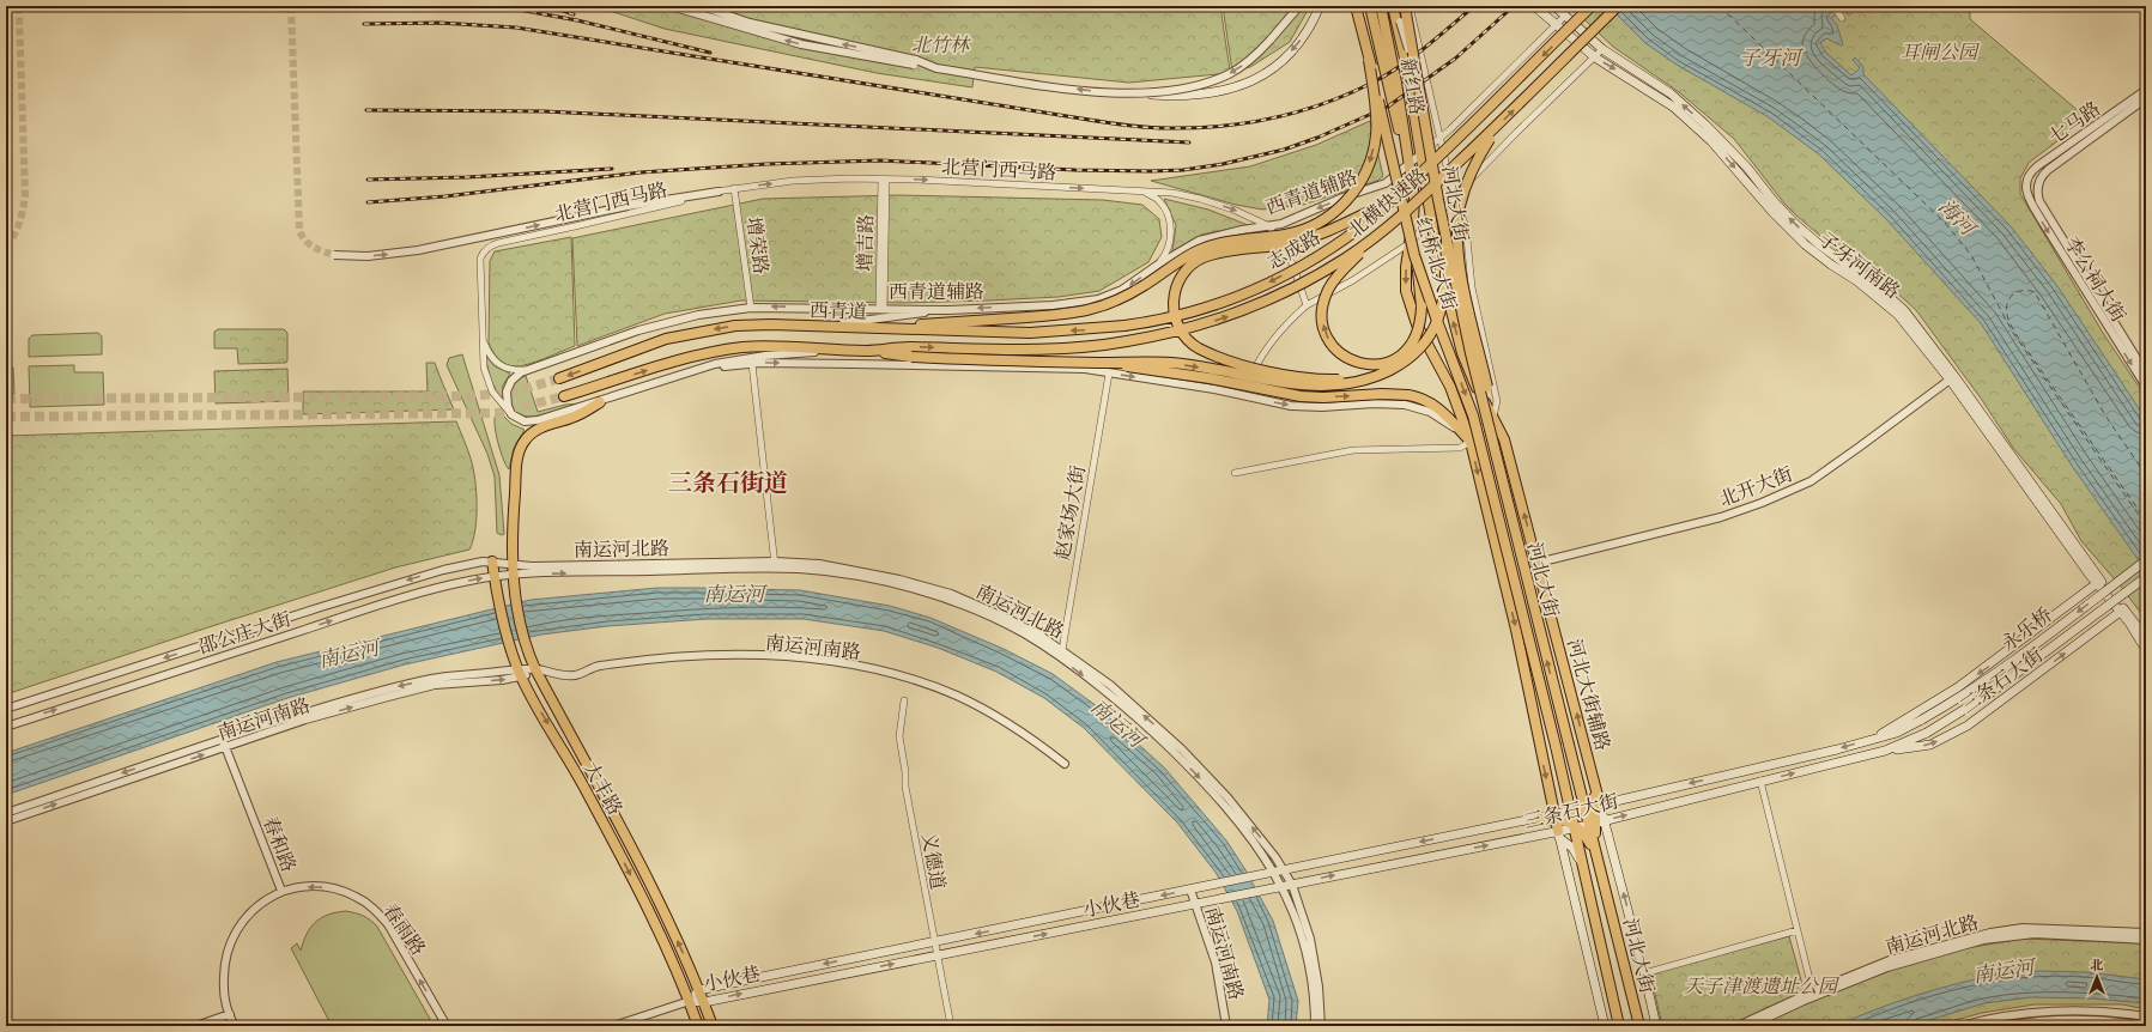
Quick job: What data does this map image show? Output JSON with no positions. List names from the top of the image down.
{
  "streets": {
    "main road": [
      "新红路",
      "北横快速路",
      "河北大街",
      "志成路",
      "红桥北大街",
      "子牙河南路",
      "西青道",
      "永乐桥",
      "三条石大街",
      "河北大街辅路",
      "大丰路",
      "小伙巷"
    ],
    "street": [
      "七马路",
      "北营门西马路",
      "西青道辅路",
      "增吉路",
      "增荣路",
      "李公祠大街",
      "北开大街",
      "赵家场大街",
      "南运河北路",
      "邵公庄大街",
      "南运河南路",
      "春和路",
      "义德道",
      "春雨路"
    ]
  },
  "crossings": [
    ["新红路", "西青道辅路"],
    ["新红路", "河北大街辅路"],
    ["七马路", "李公祠大街"],
    ["北营门西马路", "西青道辅路"],
    ["北营门西马路", "增吉路"],
    ["北营门西马路", "增荣路"],
    ["西青道辅路", "增吉路"],
    ["西青道辅路", "增荣路"],
    ["西青道辅路", "河北大街辅路"],
    ["北横快速路", "西青道"],
    ["河北大街", "红桥北大街"],
    ["河北大街", "三条石大街"],
    ["河北大街", "河北大街辅路"],
    ["志成路", "西青道"],
    ["子牙河南路", "北开大街"],
    ["子牙河南路", "三条石大街"],
    ["北开大街", "河北大街辅路"],
    ["赵家场大街", "南运河北路"],
    ["南运河北路", "邵公庄大街"],
    ["南运河北路", "三条石大街"],
    ["南运河北路", "大丰路"],
    ["永乐桥", "三条石大街"],
    ["邵公庄大街", "大丰路"],
    ["南运河南路", "大丰路"],
    ["南运河南路", "春和路"],
    ["南运河南路", "小伙巷"],
    ["三条石大街", "河北大街辅路"],
    ["三条石大街", "小伙巷"],
    ["大丰路", "小伙巷"],
    ["春和路", "春雨路"],
    ["义德道", "小伙巷"]
  ],
  "one_way": [
    "北营门西马路",
    "北横快速路",
    "志成路",
    "春雨路"
  ],
  "districts": ["三条石街道"],
  "water": ["子牙河", "海河", "南运河"],
  "parks": ["北竹林", "耳闸公园", "天子津渡遗址公园"],
  "north": "top"
}
